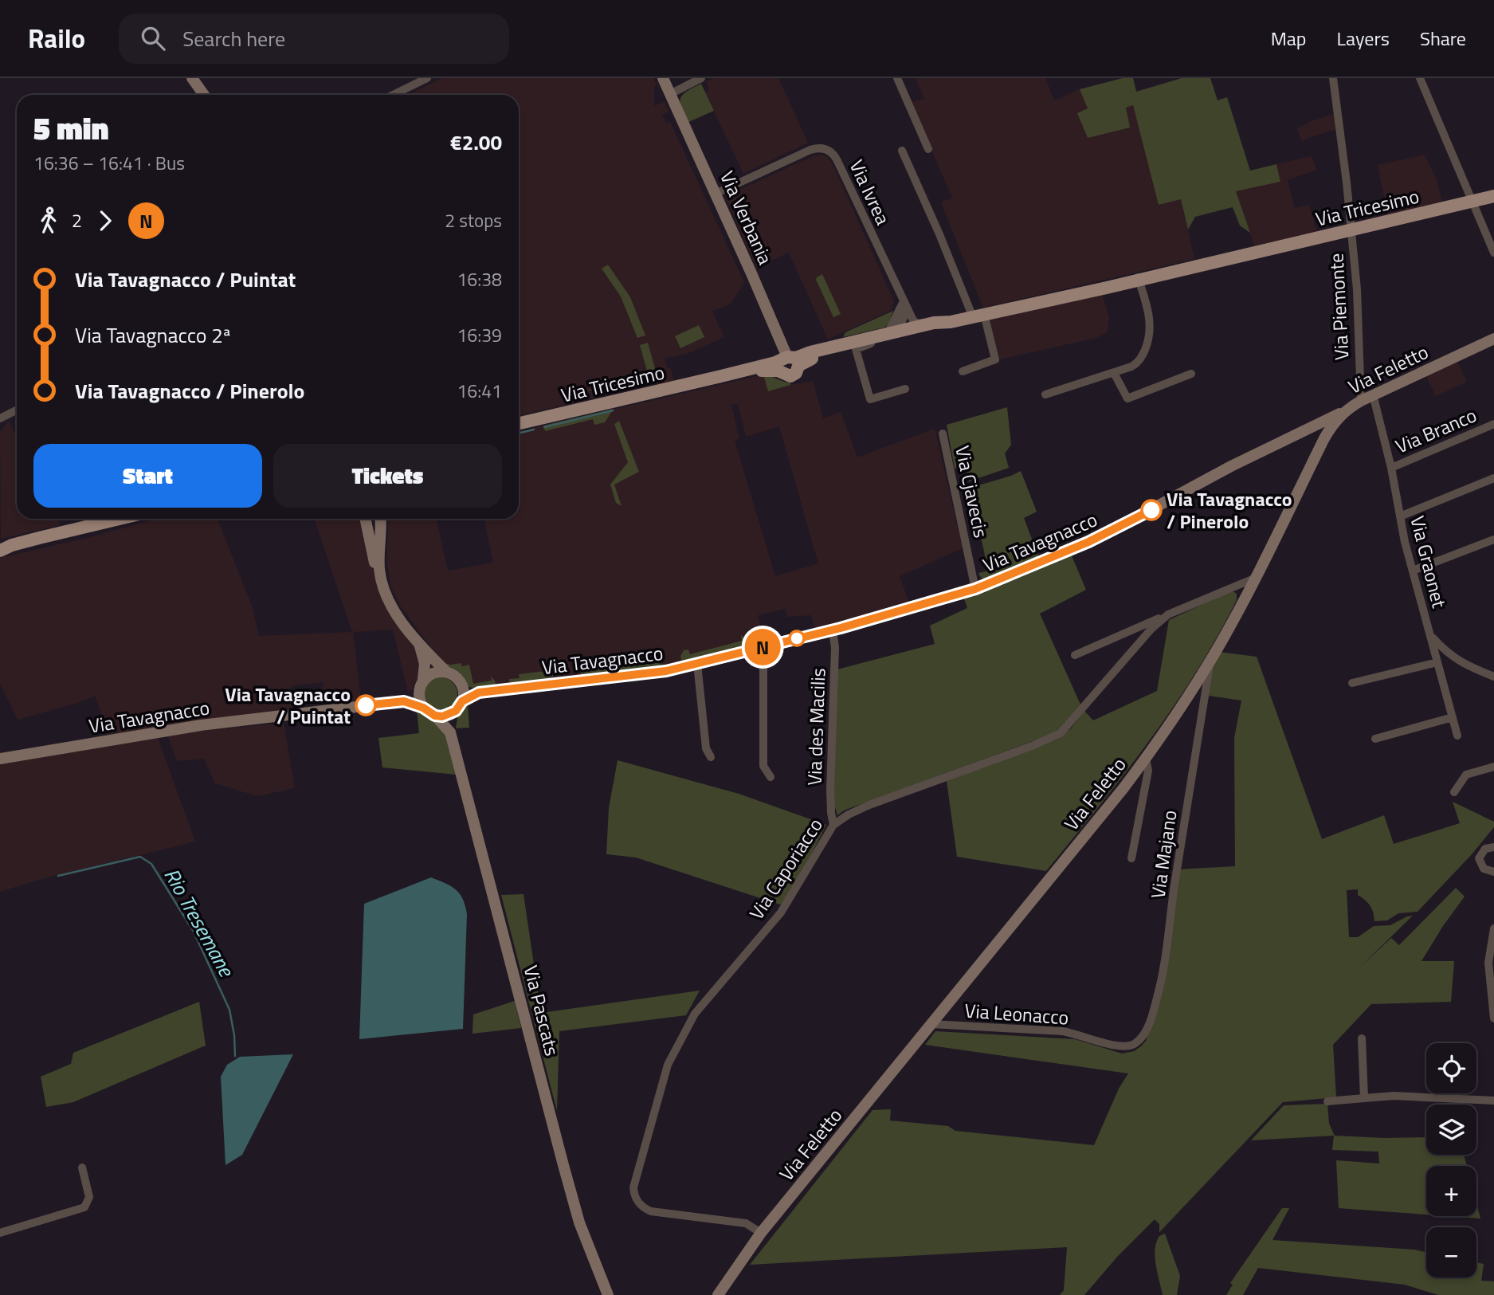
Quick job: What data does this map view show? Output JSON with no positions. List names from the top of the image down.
{
  "streets": {
    "main road": ["Via Tricesimo"],
    "street": [
      "Via Ivrea",
      "Via Verbania",
      "Via Piemonte",
      "Via Feletto",
      "Via Branco",
      "Via Cjavecis",
      "Via Tavagnacco",
      "Via Graonet",
      "Via des Macilis",
      "Via Majano",
      "Via Caporiacco",
      "Via Pascats",
      "Via Leonacco"
    ]
  },
  "crossings": [
    ["Via Ivrea", "Via Verbania"],
    ["Via Tricesimo", "Via Verbania"],
    ["Via Tricesimo", "Via Piemonte"],
    ["Via Piemonte", "Via Feletto"],
    ["Via Feletto", "Via Tavagnacco"],
    ["Via Feletto", "Via Graonet"],
    ["Via Feletto", "Via Majano"],
    ["Via Feletto", "Via Caporiacco"],
    ["Via Feletto", "Via Leonacco"],
    ["Via Branco", "Via Graonet"],
    ["Via Cjavecis", "Via Tavagnacco"],
    ["Via Tavagnacco", "Via des Macilis"],
    ["Via Tavagnacco", "Via Pascats"],
    ["Via des Macilis", "Via Caporiacco"],
    ["Via Majano", "Via Leonacco"]
  ],
  "water": ["Rio Tresemane"],
  "places": ["Via Tavagnacco / Pinerolo", "Via Tavagnacco / Puintat"],
  "lines": ["bus line N"],
  "page": {
    "header": "Railo",
    "search": "Search here",
    "nav": ["Map", "Layers", "Share"],
    "on_map": "N",
    "heading": ["5 min", "16:36 – 16:41 · Bus", "€2.00"],
    "legs": ["2", "N", "2 stops"],
    "list": [
      {
        "name": "Via Tavagnacco / Puintat",
        "value": "16:38"
      },
      {
        "name": "Via Tavagnacco 2ª",
        "value": "16:39"
      },
      {
        "name": "Via Tavagnacco / Pinerolo",
        "value": "16:41"
      }
    ],
    "buttons": ["Start", "Tickets"],
    "map_buttons": ["+", "−"]
  }
}
